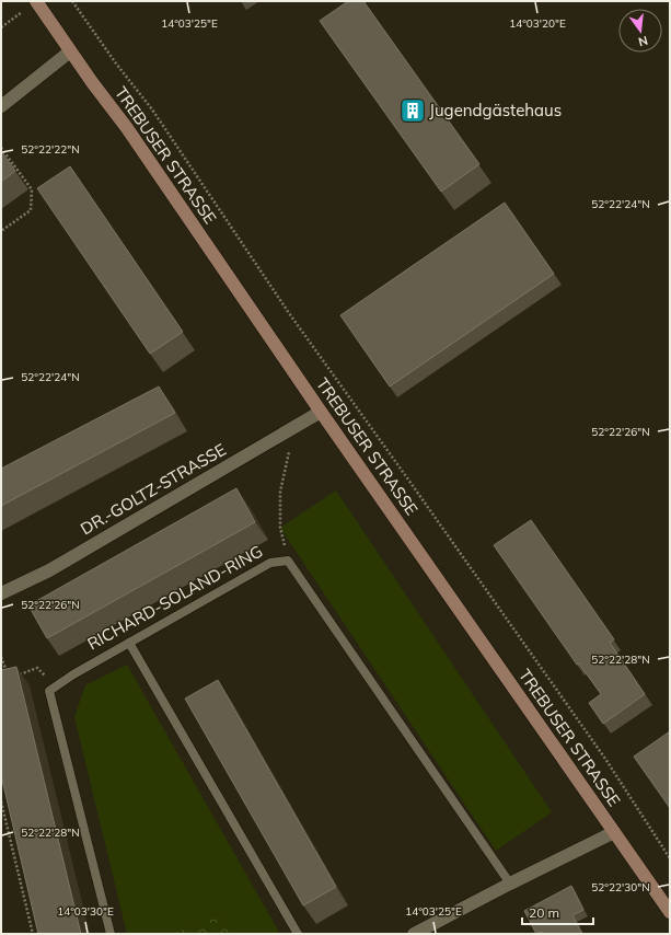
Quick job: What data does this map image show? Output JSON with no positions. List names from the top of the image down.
{
  "streets": {
    "street": ["TREBUSER STRASSE", "DR.-GOLTZ-STRASSE"],
    "lane": ["RICHARD-SOLAND-RING"]
  },
  "crossings": [
    ["TREBUSER STRASSE", "DR.-GOLTZ-STRASSE"]
  ],
  "places": {
    "building": ["Jugendgästehaus"]
  },
  "scale_bar": "20 m",
  "north": "bottom",
  "coordinates": [
    "14°03'25\"E",
    "14°03'20\"E",
    "52°22'22\"N",
    "52°22'24\"N",
    "52°22'26\"N",
    "52°22'28\"N",
    "52°22'30\"N",
    "14°03'30\"E"
  ]
}
